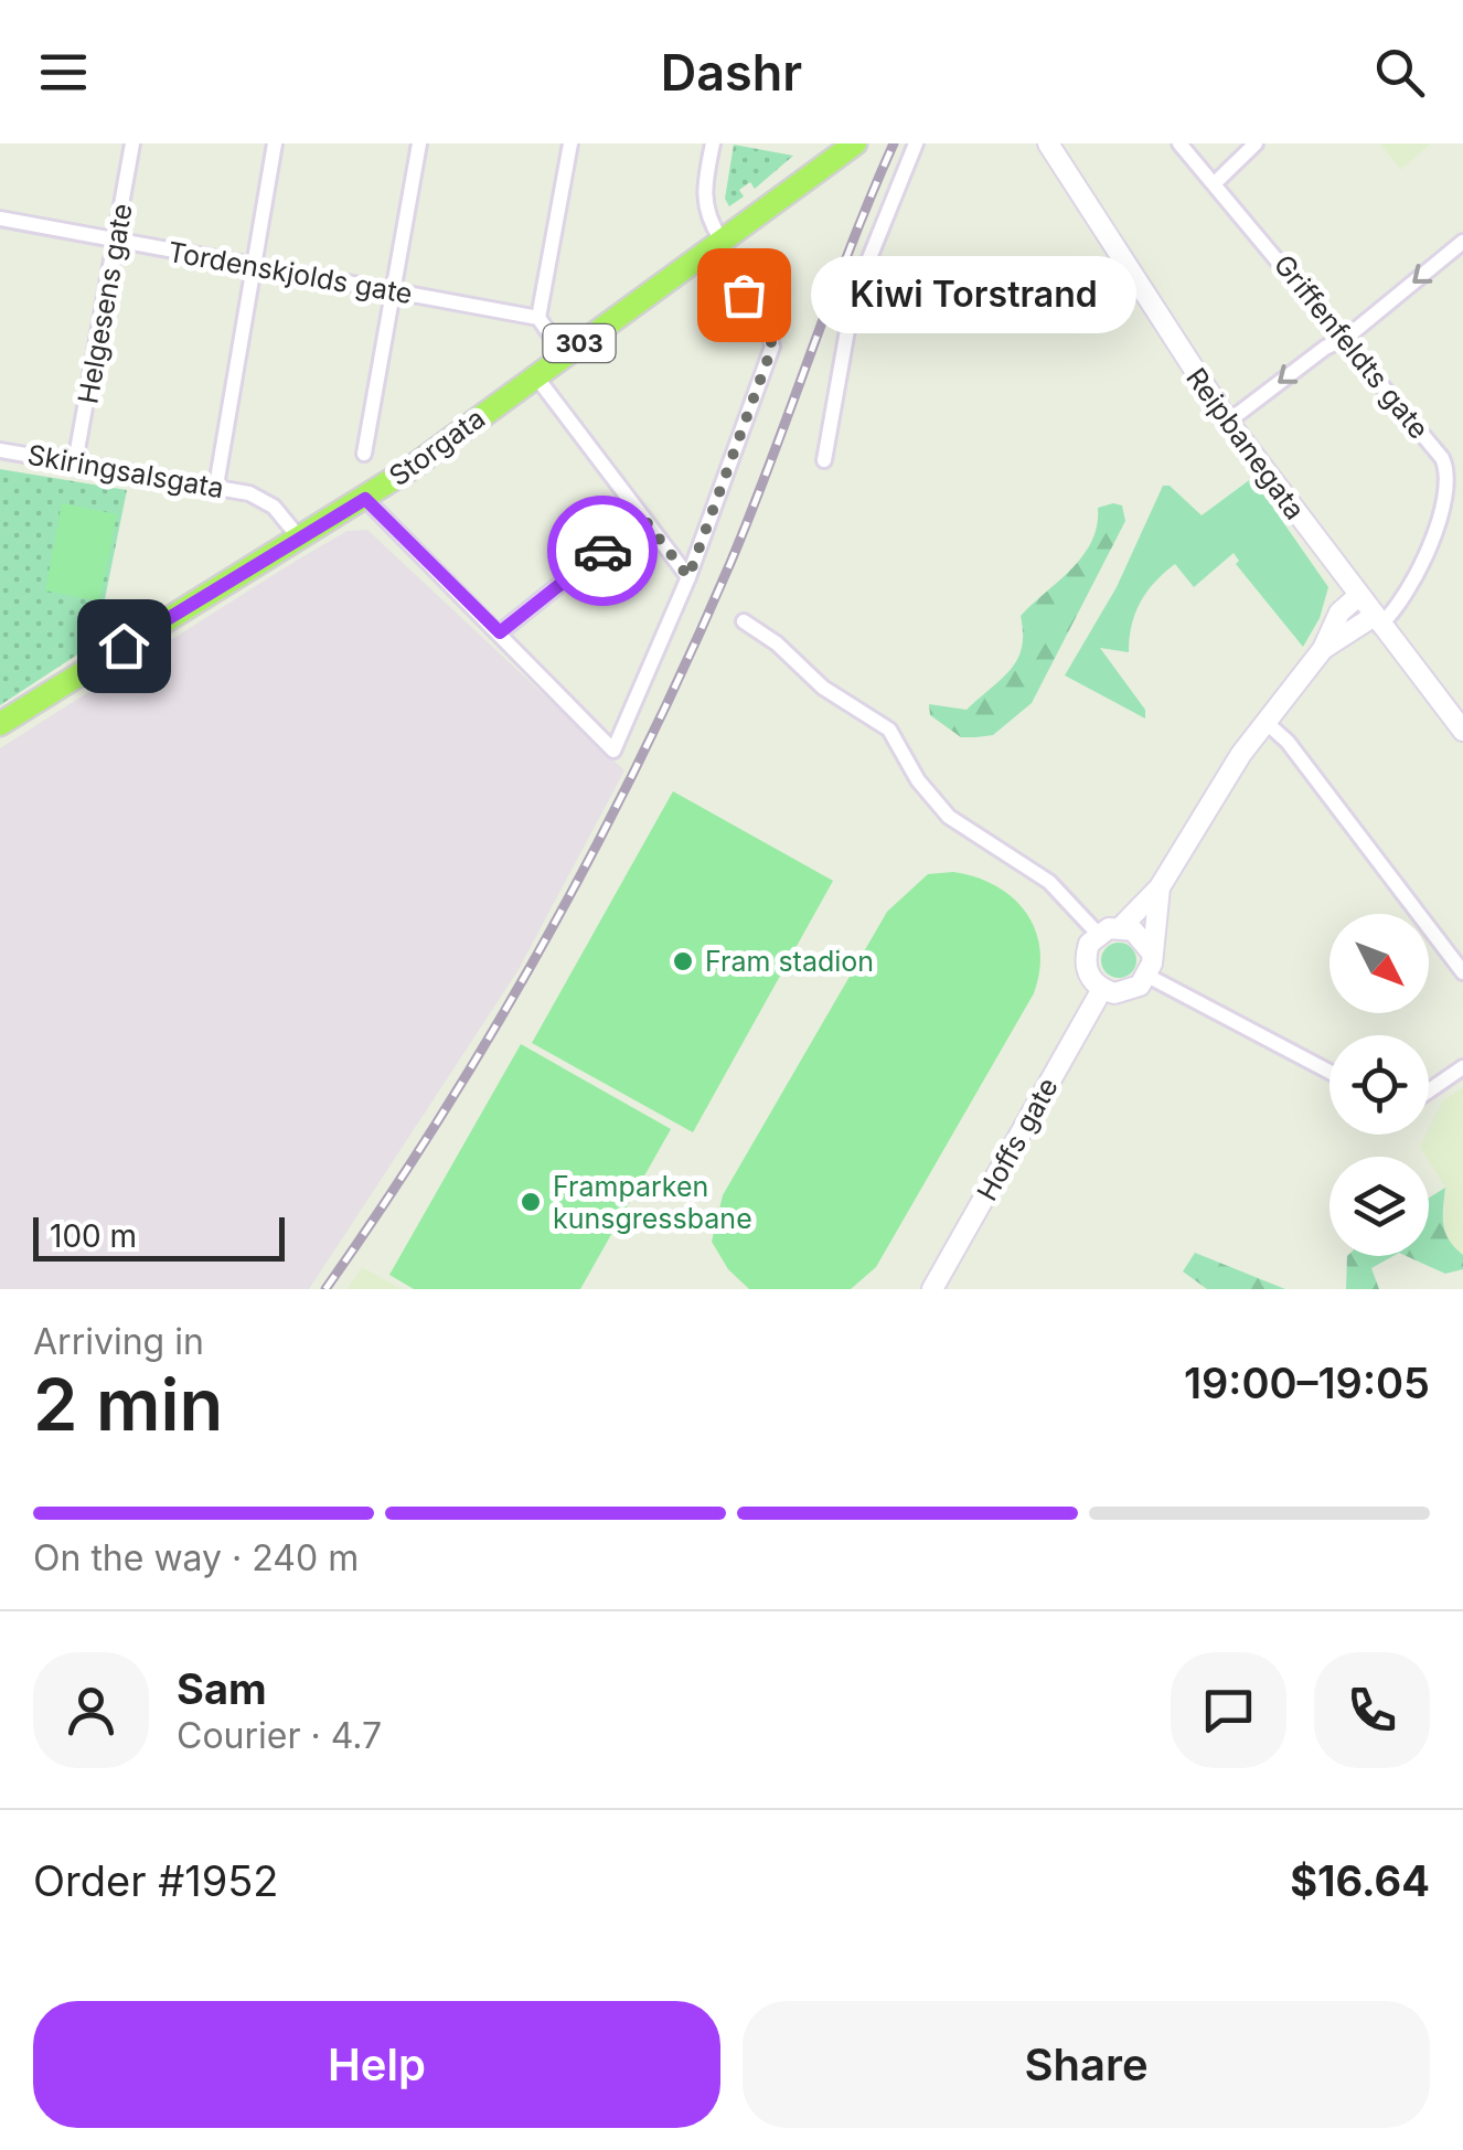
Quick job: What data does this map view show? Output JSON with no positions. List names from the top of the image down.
{
  "streets": {
    "main road": [
      "303",
      "Reipbanegata",
      "Storgata",
      "Hoffs gate"
    ],
    "street": [
      "Tordenskjolds gate",
      "Helgesens gate",
      "Griffenfeldts gate",
      "Skiringsalsgata"
    ]
  },
  "crossings": [
    ["Tordenskjolds gate", "Helgesens gate"],
    ["Helgesens gate", "Skiringsalsgata"],
    ["Griffenfeldts gate", "Reipbanegata"],
    ["Storgata", "Skiringsalsgata"]
  ],
  "places": ["Kiwi Torstrand", "Fram stadion", "Framparken kunsgressbane"],
  "scale_bar": "100 m",
  "north": "bottom right",
  "page": {
    "header": "Dashr",
    "bubble": "Kiwi Torstrand",
    "scale": "100 m",
    "heading": ["2 min", "Arriving in", "19:00–19:05"],
    "panel": [
      "Sam",
      "Courier · 4.7",
      "Order #1952",
      "$16.64"
    ],
    "bar": "On the way · 240 m",
    "buttons": ["Help", "Share"]
  }
}
